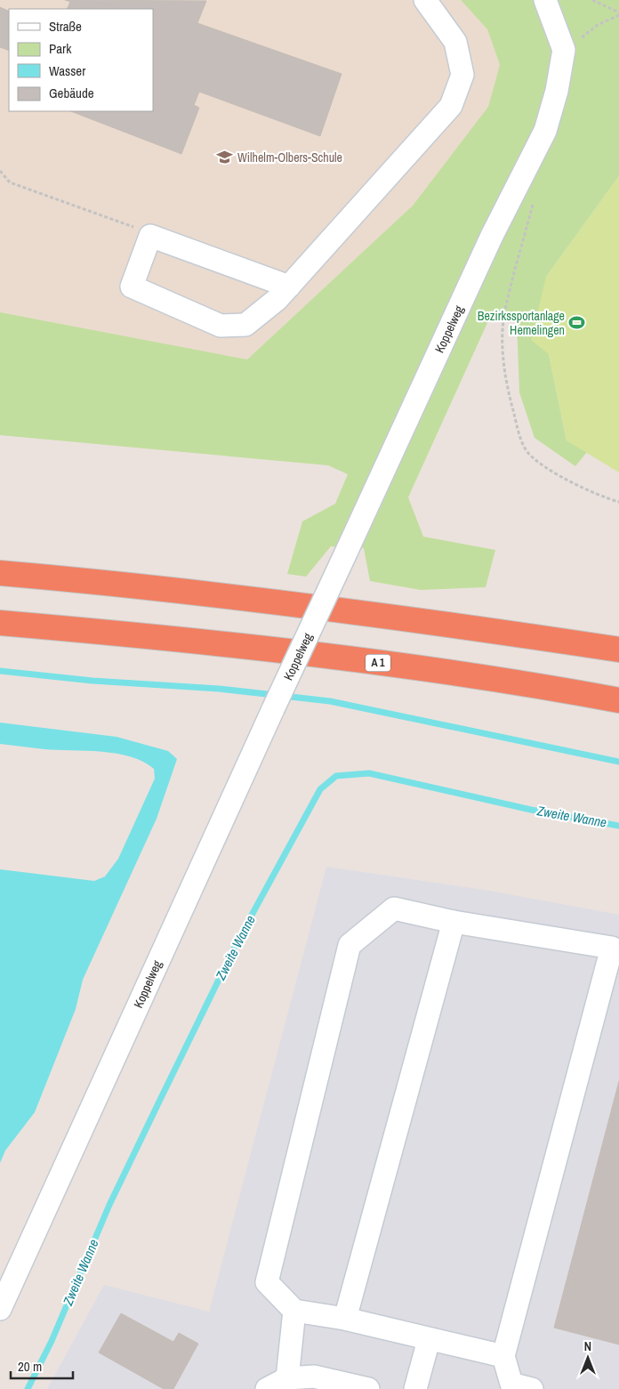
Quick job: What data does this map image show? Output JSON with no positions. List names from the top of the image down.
{
  "streets": {
    "highway": ["A 1"],
    "street": ["Koppelweg"]
  },
  "water": ["Zweite Wanne"],
  "places": {
    "school or university": ["Wilhelm-Olbers-Schule"],
    "sports": ["Bezirkssportanlage Hemelingen"]
  },
  "legend": [
    "Straße",
    "Park",
    "Wasser",
    "Gebäude"
  ],
  "scale_bar": "20 m",
  "north": "top"
}
